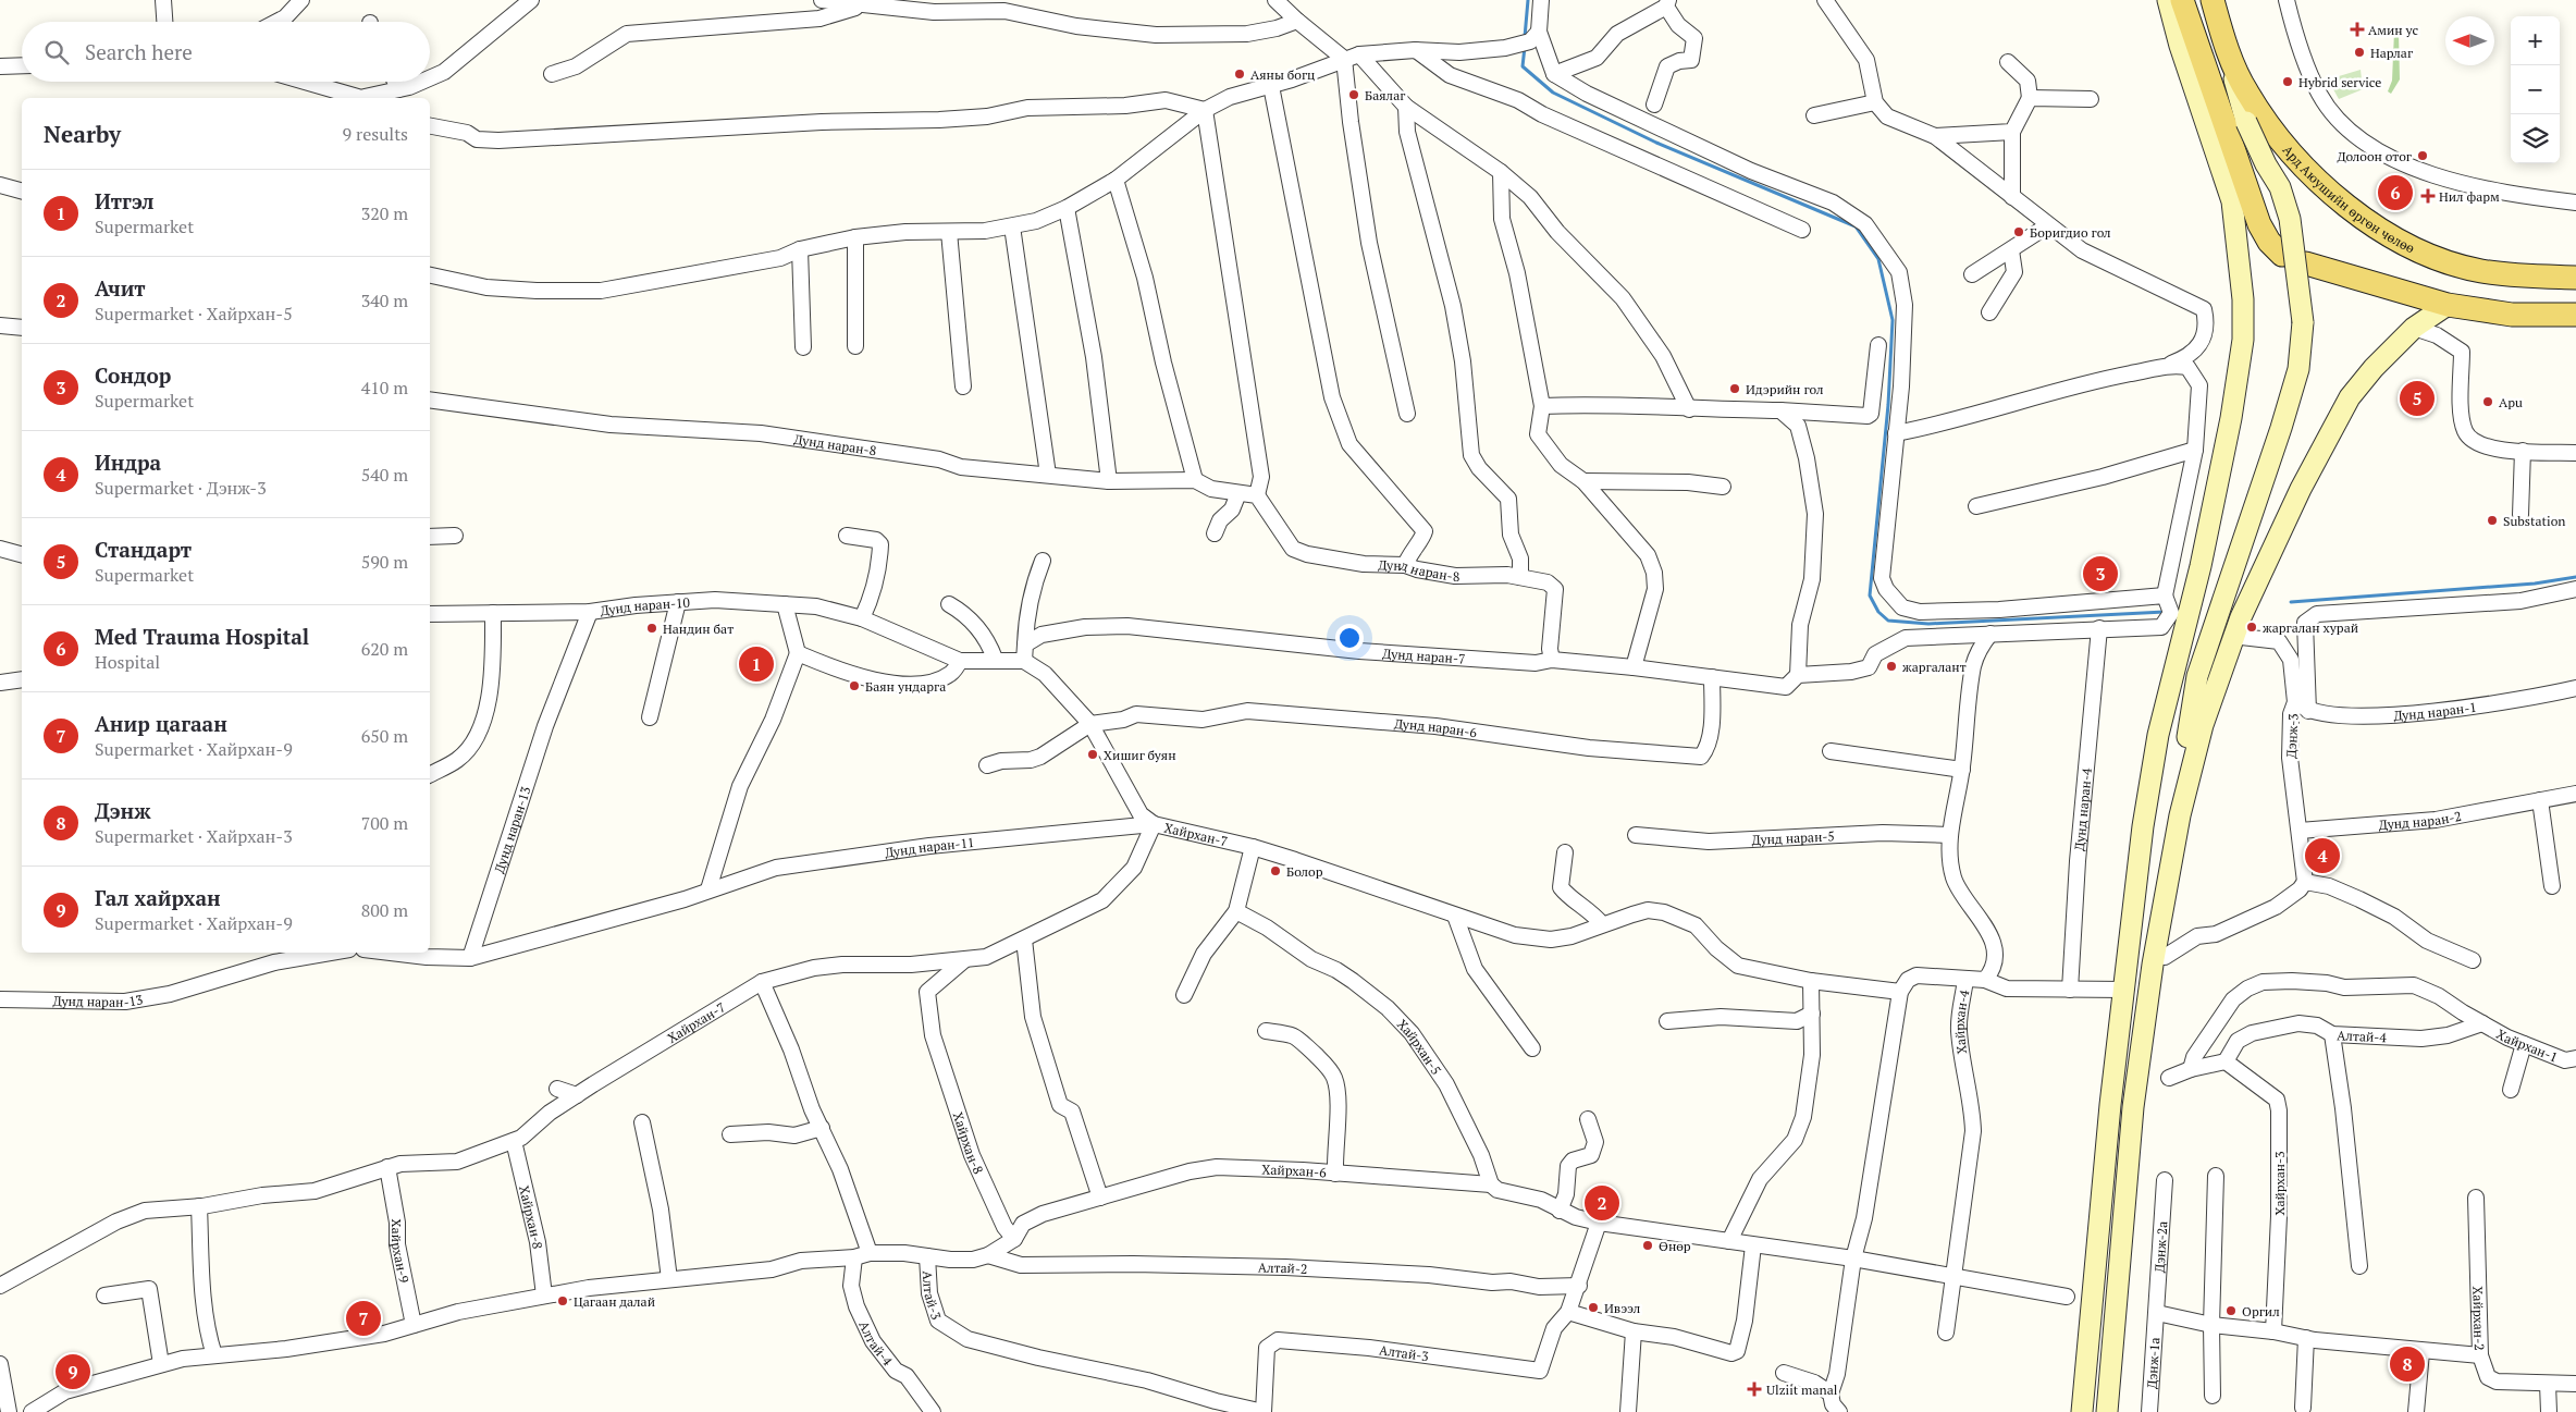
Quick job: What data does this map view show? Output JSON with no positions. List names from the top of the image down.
{
  "streets": {
    "main road": ["Ард Аюушийн өргөн чөлөө"],
    "street": [
      "Дунд наран-8",
      "Дунд наран-10",
      "Дунд наран-7",
      "Дунд наран-1",
      "Дунд наран-6",
      "Дэнж-3",
      "Дунд наран-4",
      "Дунд наран-2",
      "Дунд наран-13",
      "Хайрхан-7",
      "Дунд наран-5",
      "Дунд наран-11",
      "Хайрхан-4",
      "Алтай-4",
      "Хайрхан-1",
      "Хайрхан-5",
      "Хайрхан-8",
      "Хайрхан-6",
      "Хайрхан-3",
      "Дэнж-2а",
      "Хайрхан-9",
      "Алтай-2",
      "Алтай-3",
      "Хайрхан-2",
      "Дэнж-1а"
    ]
  },
  "crossings": [
    ["Дунд наран-8", "Дунд наран-7"],
    ["Дунд наран-10", "Дунд наран-13"],
    ["Дунд наран-7", "Дунд наран-6"],
    ["Дунд наран-1", "Дэнж-3"],
    ["Дэнж-3", "Дунд наран-2"],
    ["Дунд наран-13", "Дунд наран-11"],
    ["Хайрхан-7", "Дунд наран-11"],
    ["Хайрхан-7", "Хайрхан-8"],
    ["Хайрхан-7", "Хайрхан-9"],
    ["Алтай-4", "Хайрхан-1"],
    ["Алтай-4", "Хайрхан-3"],
    ["Алтай-4", "Алтай-3"],
    ["Хайрхан-5", "Хайрхан-6"],
    ["Хайрхан-8", "Алтай-3"],
    ["Дэнж-2а", "Дэнж-1а"],
    ["Алтай-2", "Алтай-3"]
  ],
  "places": {
    "health": ["Амин ус", "Нил фарм", "Ulziit manal"],
    "other": [
      "Нарлаг",
      "Аяны богц",
      "Hybrid service",
      "Баялаг",
      "Долоон отог",
      "Боригдио гол",
      "Идэрийн гол",
      "Apu",
      "Substation",
      "жаргалан хурай",
      "Нандин бат",
      "жаргалант",
      "Баян ундарга",
      "Хишиг буян",
      "Болор",
      "Өнөр",
      "Цагаан далай",
      "Ивээл",
      "Оргил"
    ]
  },
  "north": "left",
  "page": {
    "map_buttons": ["+", "−"],
    "search": "Search here",
    "heading": ["Nearby", "9 results"],
    "list": [
      {
        "mark": "1",
        "name": "Итгэл",
        "note": "Supermarket",
        "value": "320 m"
      },
      {
        "mark": "2",
        "name": "Ачит",
        "note": "Supermarket · Хайрхан-5",
        "value": "340 m"
      },
      {
        "mark": "3",
        "name": "Сондор",
        "note": "Supermarket",
        "value": "410 m"
      },
      {
        "mark": "4",
        "name": "Индра",
        "note": "Supermarket · Дэнж-3",
        "value": "540 m"
      },
      {
        "mark": "5",
        "name": "Стандарт",
        "note": "Supermarket",
        "value": "590 m"
      },
      {
        "mark": "6",
        "name": "Med Trauma Hospital",
        "note": "Hospital",
        "value": "620 m"
      },
      {
        "mark": "7",
        "name": "Анир цагаан",
        "note": "Supermarket · Хайрхан-9",
        "value": "650 m"
      },
      {
        "mark": "8",
        "name": "Дэнж",
        "note": "Supermarket · Хайрхан-3",
        "value": "700 m"
      },
      {
        "mark": "9",
        "name": "Гал хайрхан",
        "note": "Supermarket · Хайрхан-9",
        "value": "800 m"
      }
    ],
    "pins": [
      "6",
      "5",
      "3",
      "1",
      "4",
      "2",
      "7",
      "8",
      "9"
    ]
  }
}
